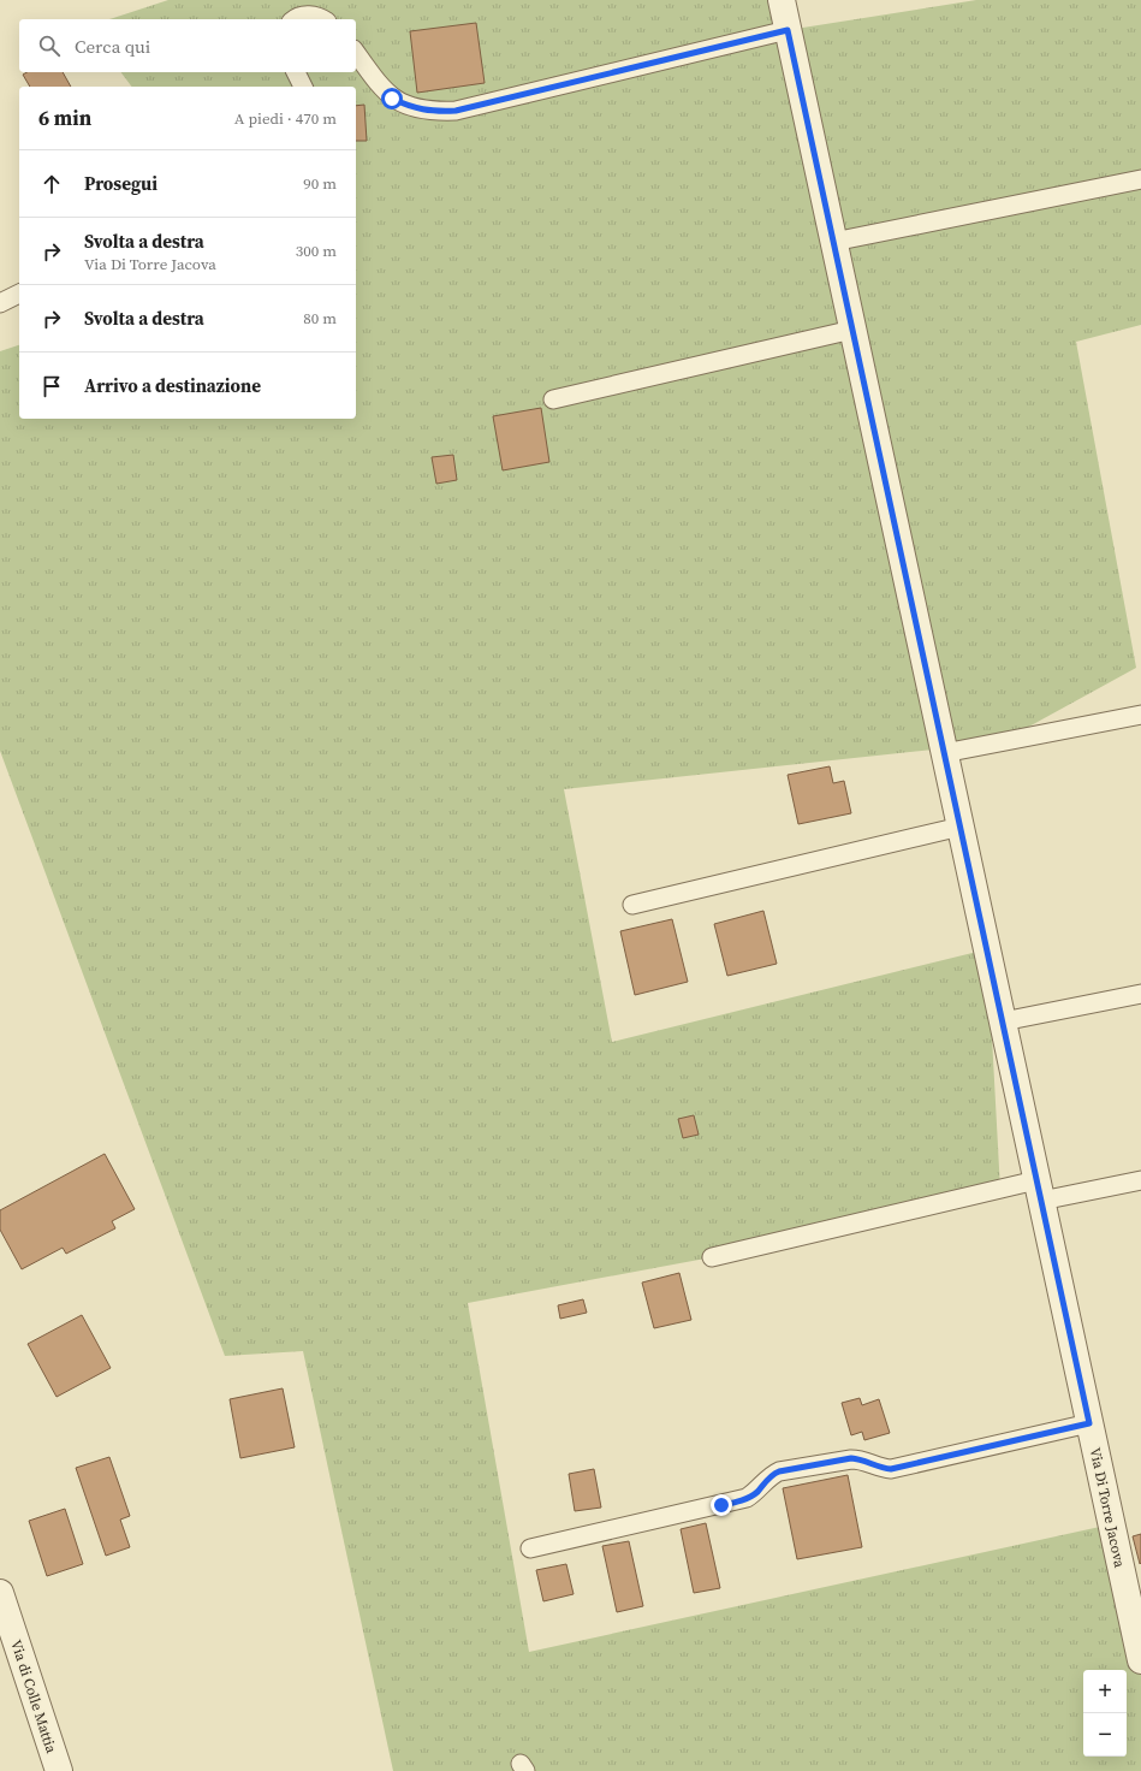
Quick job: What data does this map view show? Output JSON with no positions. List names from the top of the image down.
{
  "streets": {
    "street": ["Via Di Torre Jacova", "Via di Colle Mattia"]
  },
  "page": {
    "search": "Cerca qui",
    "heading": ["6 min", "A piedi · 470 m"],
    "list": [
      ["Prosegui", "90 m"],
      ["Svolta a destra", "Via Di Torre Jacova", "300 m"],
      ["Svolta a destra", "80 m"],
      "Arrivo a destinazione"
    ],
    "map_buttons": ["+", "−"]
  }
}
